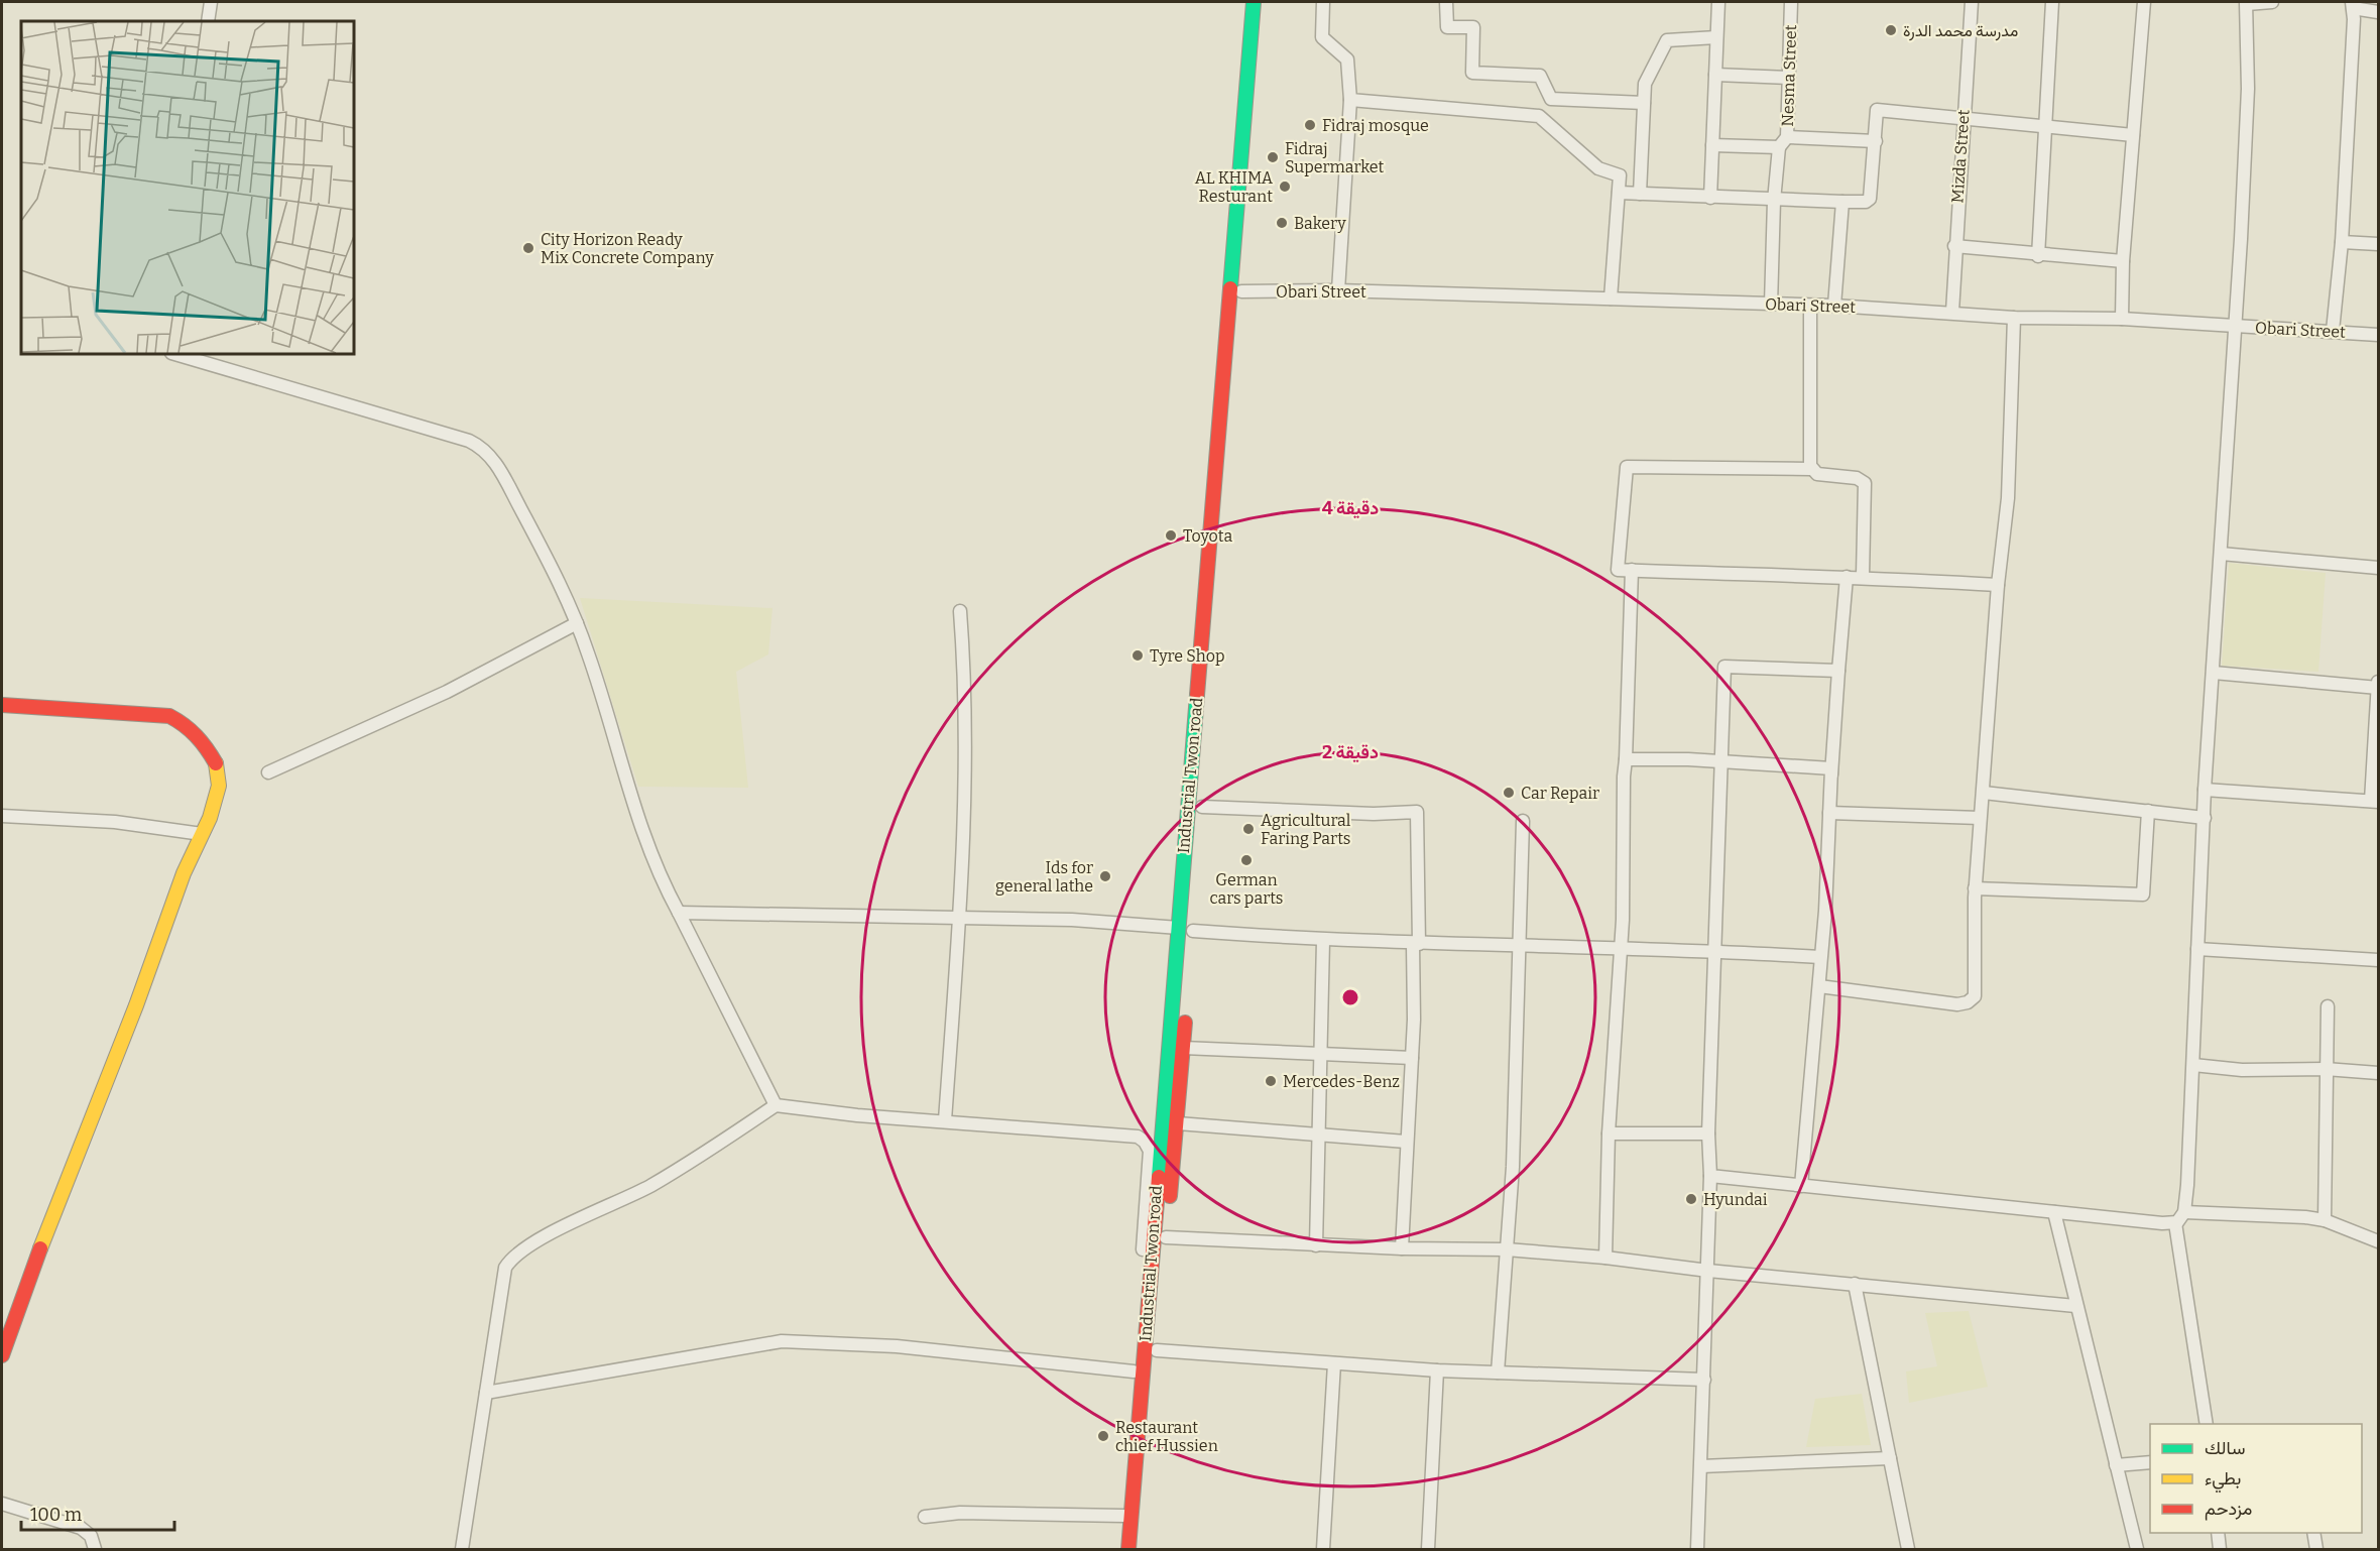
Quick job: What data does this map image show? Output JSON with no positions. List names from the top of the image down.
{
  "streets": {
    "main road": ["Industrial Twon road"],
    "street": ["Nesma Street", "Mizda Street", "Obari Street"]
  },
  "crossings": [
    ["Nesma Street", "Obari Street"],
    ["Mizda Street", "Obari Street"]
  ],
  "places": [
    "مدرسة محمد الدرة",
    "Fidraj mosque",
    "Fidraj Supermarket",
    "AL KHIMA Resturant",
    "Bakery",
    "City Horizon Ready Mix Concrete Company",
    "Toyota",
    "Tyre Shop",
    "Car Repair",
    "Agricultural Faring Parts",
    "German cars parts",
    "Ids for general lathe",
    "Mercedes-Benz",
    "Hyundai",
    "Restaurant chief Hussien"
  ],
  "legend": ["سالك", "بطيء", "مزدحم"],
  "scale_bar": "100 m",
  "rings": ["4 دقيقة", "2 دقيقة"]
}
